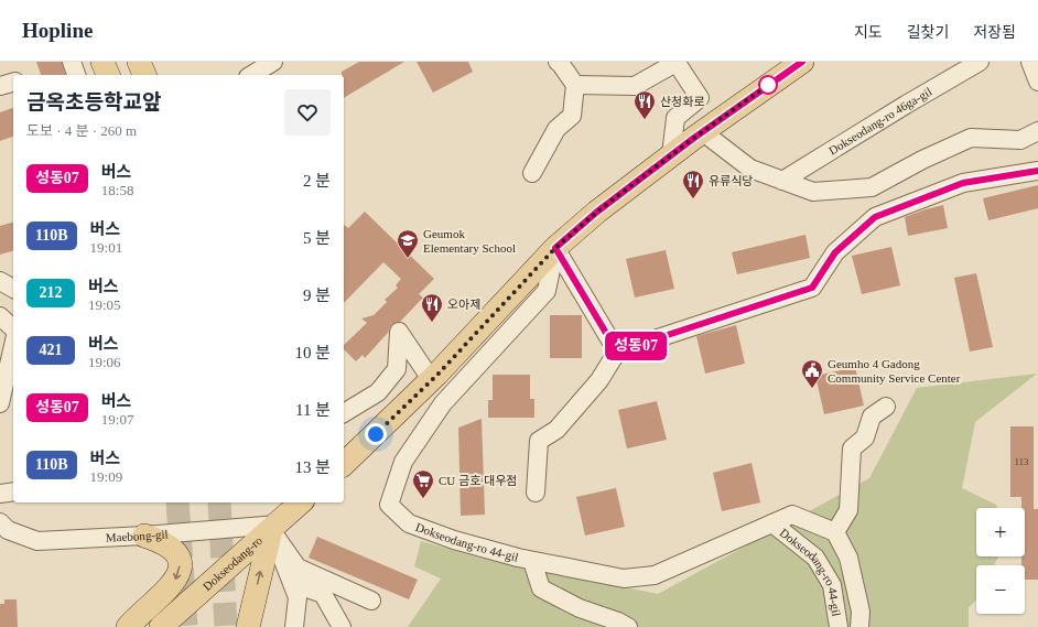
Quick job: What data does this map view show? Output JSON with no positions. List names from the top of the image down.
{
  "streets": {
    "main road": ["Dokseodang-ro"],
    "street": ["Dokseodang-ro 46ga-gil", "Maebong-gil", "Dokseodang-ro 44-gil"]
  },
  "crossings": [
    ["Maebong-gil", "Dokseodang-ro"]
  ],
  "places": {
    "restaurant": ["산청화로", "유류식당", "오아제"],
    "school or university": ["Geumok Elementary School"],
    "public building": ["Geumho 4 Gadong Community Service Center"],
    "supermarket": ["CU 금호 대우점"]
  },
  "lines": ["bus line 성동07"],
  "house_numbers": ["113"],
  "page": {
    "header": "Hopline",
    "nav": ["지도", "길찾기", "저장됨"],
    "on_map": "성동07",
    "heading": ["금옥초등학교앞", "도보 · 4 분 · 260 m"],
    "list": [
      {
        "mark": "성동07",
        "name": "버스",
        "note": "18:58",
        "value": "2 분"
      },
      {
        "mark": "110B",
        "name": "버스",
        "note": "19:01",
        "value": "5 분"
      },
      {
        "mark": "212",
        "name": "버스",
        "note": "19:05",
        "value": "9 분"
      },
      {
        "mark": "421",
        "name": "버스",
        "note": "19:06",
        "value": "10 분"
      },
      {
        "mark": "성동07",
        "name": "버스",
        "note": "19:07",
        "value": "11 분"
      },
      {
        "mark": "110B",
        "name": "버스",
        "note": "19:09",
        "value": "13 분"
      }
    ],
    "map_buttons": ["+", "−"]
  }
}
